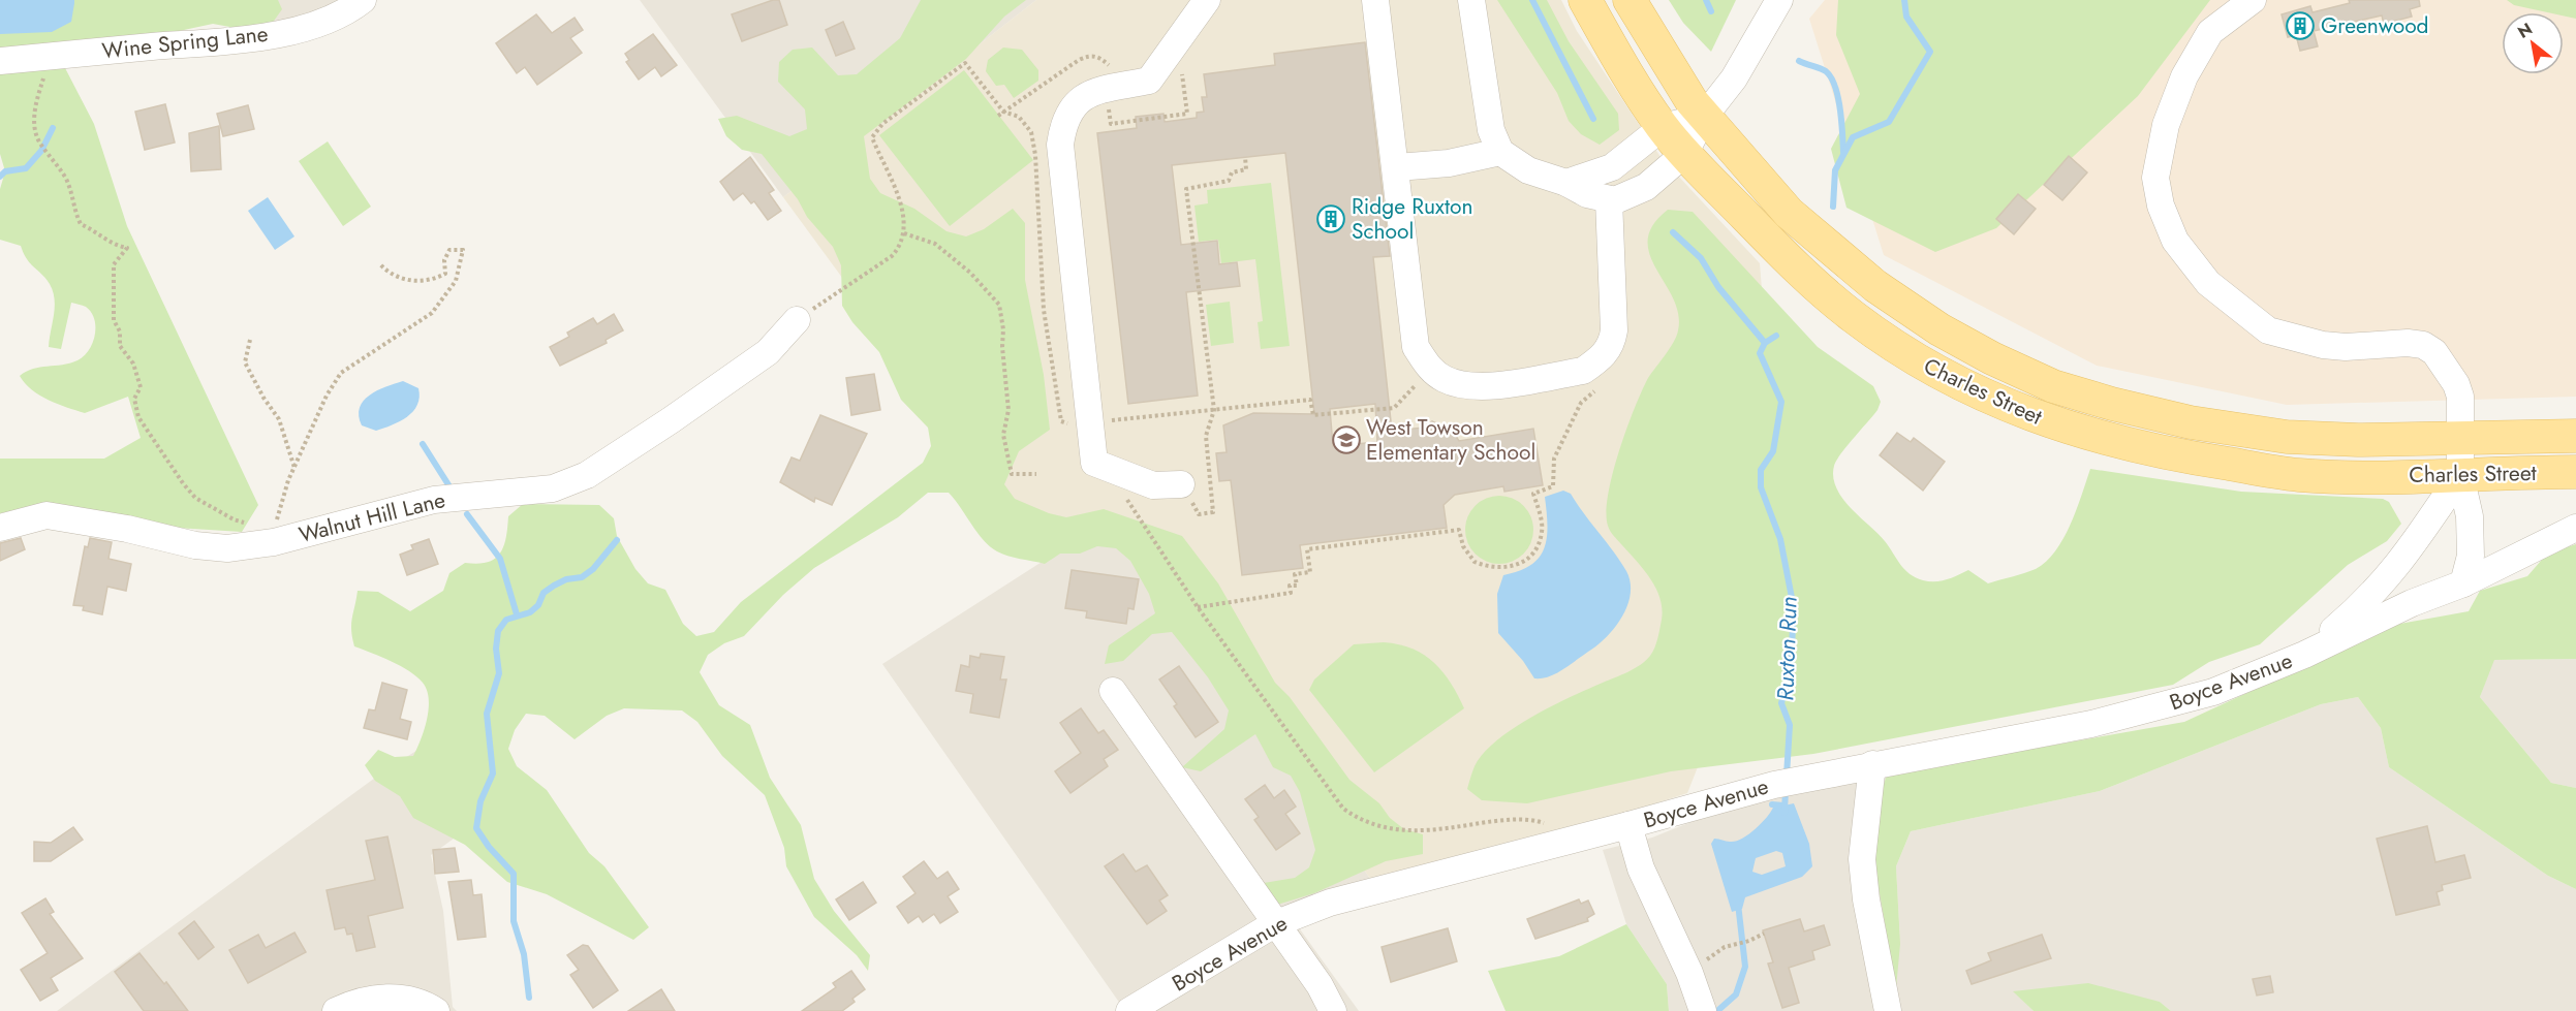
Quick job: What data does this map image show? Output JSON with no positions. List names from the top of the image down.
{
  "streets": {
    "main road": ["Charles Street"],
    "street": ["Wine Spring Lane", "Walnut Hill Lane", "Boyce Avenue"]
  },
  "crossings": [
    ["Charles Street", "Boyce Avenue"]
  ],
  "water": ["Ruxton Run"],
  "places": {
    "building": ["Greenwood", "Ridge Ruxton School"],
    "school or university": ["West Towson Elementary School"]
  },
  "north": "top left"
}
